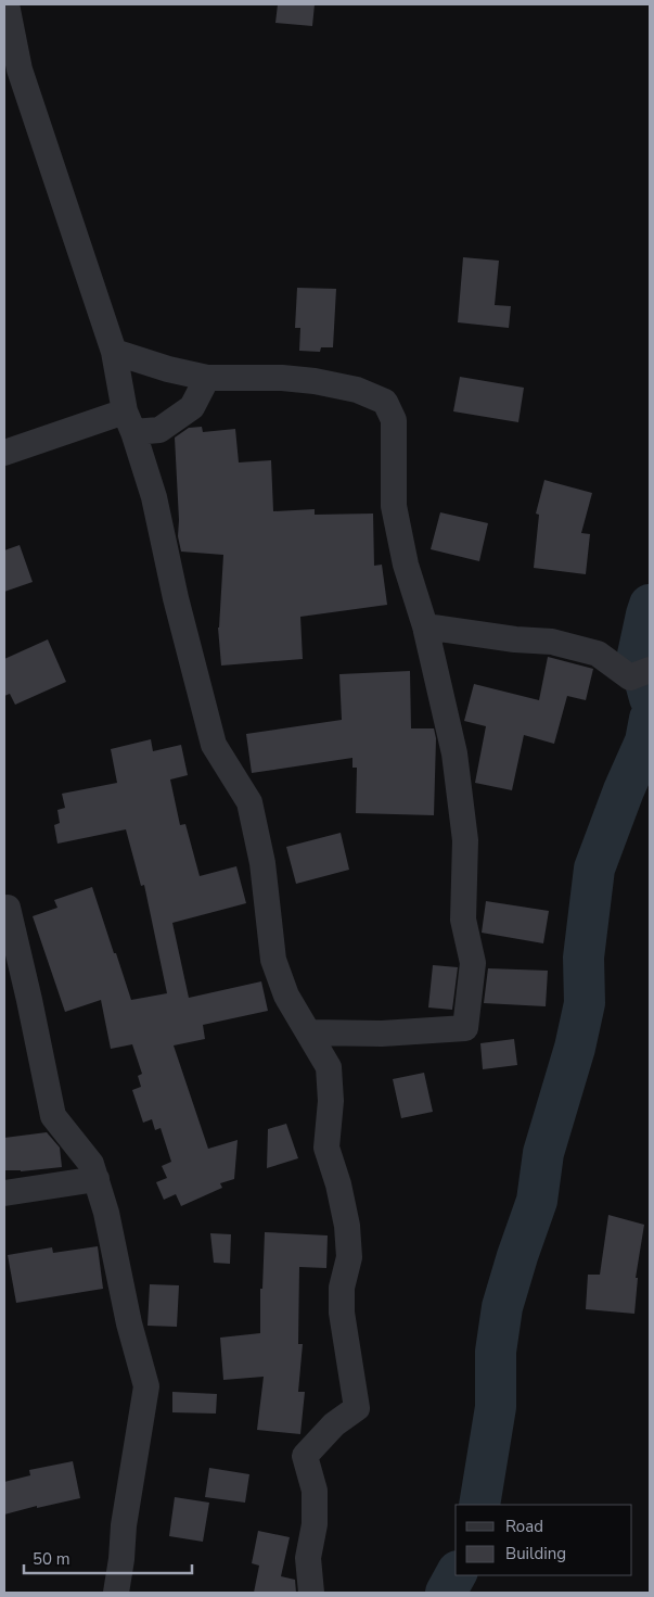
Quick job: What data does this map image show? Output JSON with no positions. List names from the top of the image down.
{
  "legend": ["Road", "Building"],
  "scale_bar": "50 m"
}
